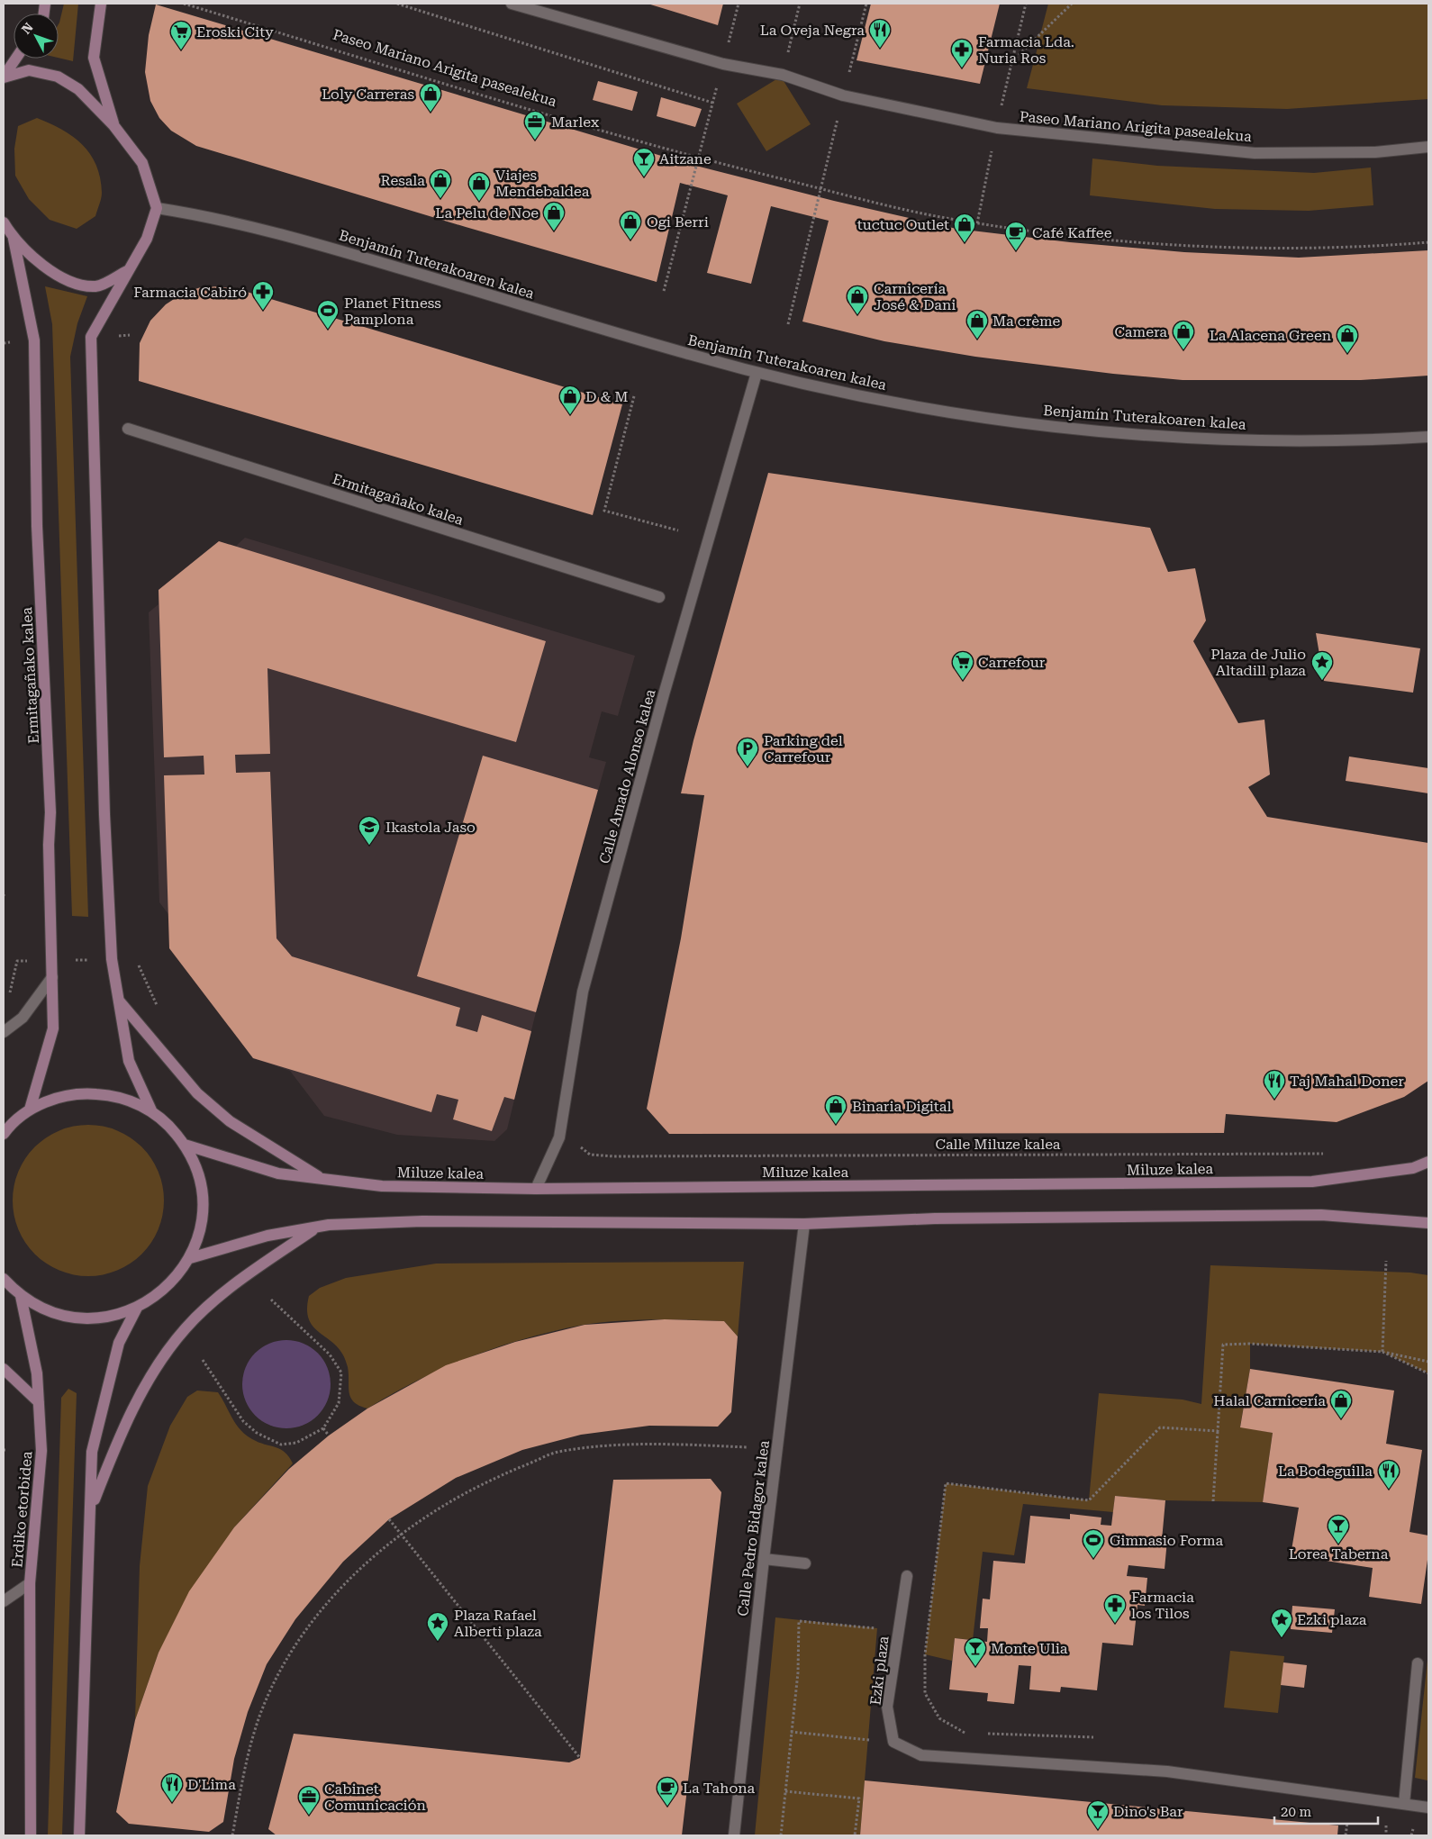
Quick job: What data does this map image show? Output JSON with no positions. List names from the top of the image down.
{
  "streets": {
    "main road": ["Ermitagañako kalea", "Miluze kalea", "Erdiko etorbidea"],
    "street": [
      "Paseo Mariano Arigita pasealekua",
      "Benjamín Tuterakoaren kalea",
      "Calle Amado Alonso kalea",
      "Calle Pedro Bidagor kalea",
      "Ezki plaza"
    ],
    "path": ["Calle Miluze kalea"]
  },
  "crossings": [
    ["Benjamín Tuterakoaren kalea", "Calle Amado Alonso kalea"],
    ["Calle Amado Alonso kalea", "Miluze kalea"]
  ],
  "places": {
    "restaurant": [
      "La Oveja Negra",
      "Taj Mahal Doner",
      "La Bodeguilla",
      "D'Lima"
    ],
    "supermarket": ["Eroski City", "Carrefour"],
    "pharmacy": ["Farmacia Lda. Nuria Ros", "Farmacia Cabiró", "Farmacia los Tilos"],
    "shop": [
      "Loly Carreras",
      "Resala",
      "Viajes Mendebaldea",
      "La Pelu de Noe",
      "Ogi Berri",
      "tuctuc Outlet",
      "Carnicería José & Dani",
      "Ma crème",
      "Camera",
      "La Alacena Green",
      "D & M",
      "Binaria Digital",
      "Halal Carnicería"
    ],
    "office": ["Marlex", "Cabinet Comunicación"],
    "bar": [
      "Aitzane",
      "Lorea Taberna",
      "Monte Ulia",
      "Dino's Bar"
    ],
    "cafe": ["Café Kaffee", "La Tahona"],
    "sports": ["Planet Fitness Pamplona", "Gimnasio Forma"],
    "place": ["Plaza de Julio Altadill plaza", "Ezki plaza", "Plaza Rafael Alberti plaza"],
    "parking": ["Parking del Carrefour"],
    "school or university": ["Ikastola Jaso"]
  },
  "scale_bar": "20 m",
  "north": "top left"
}
